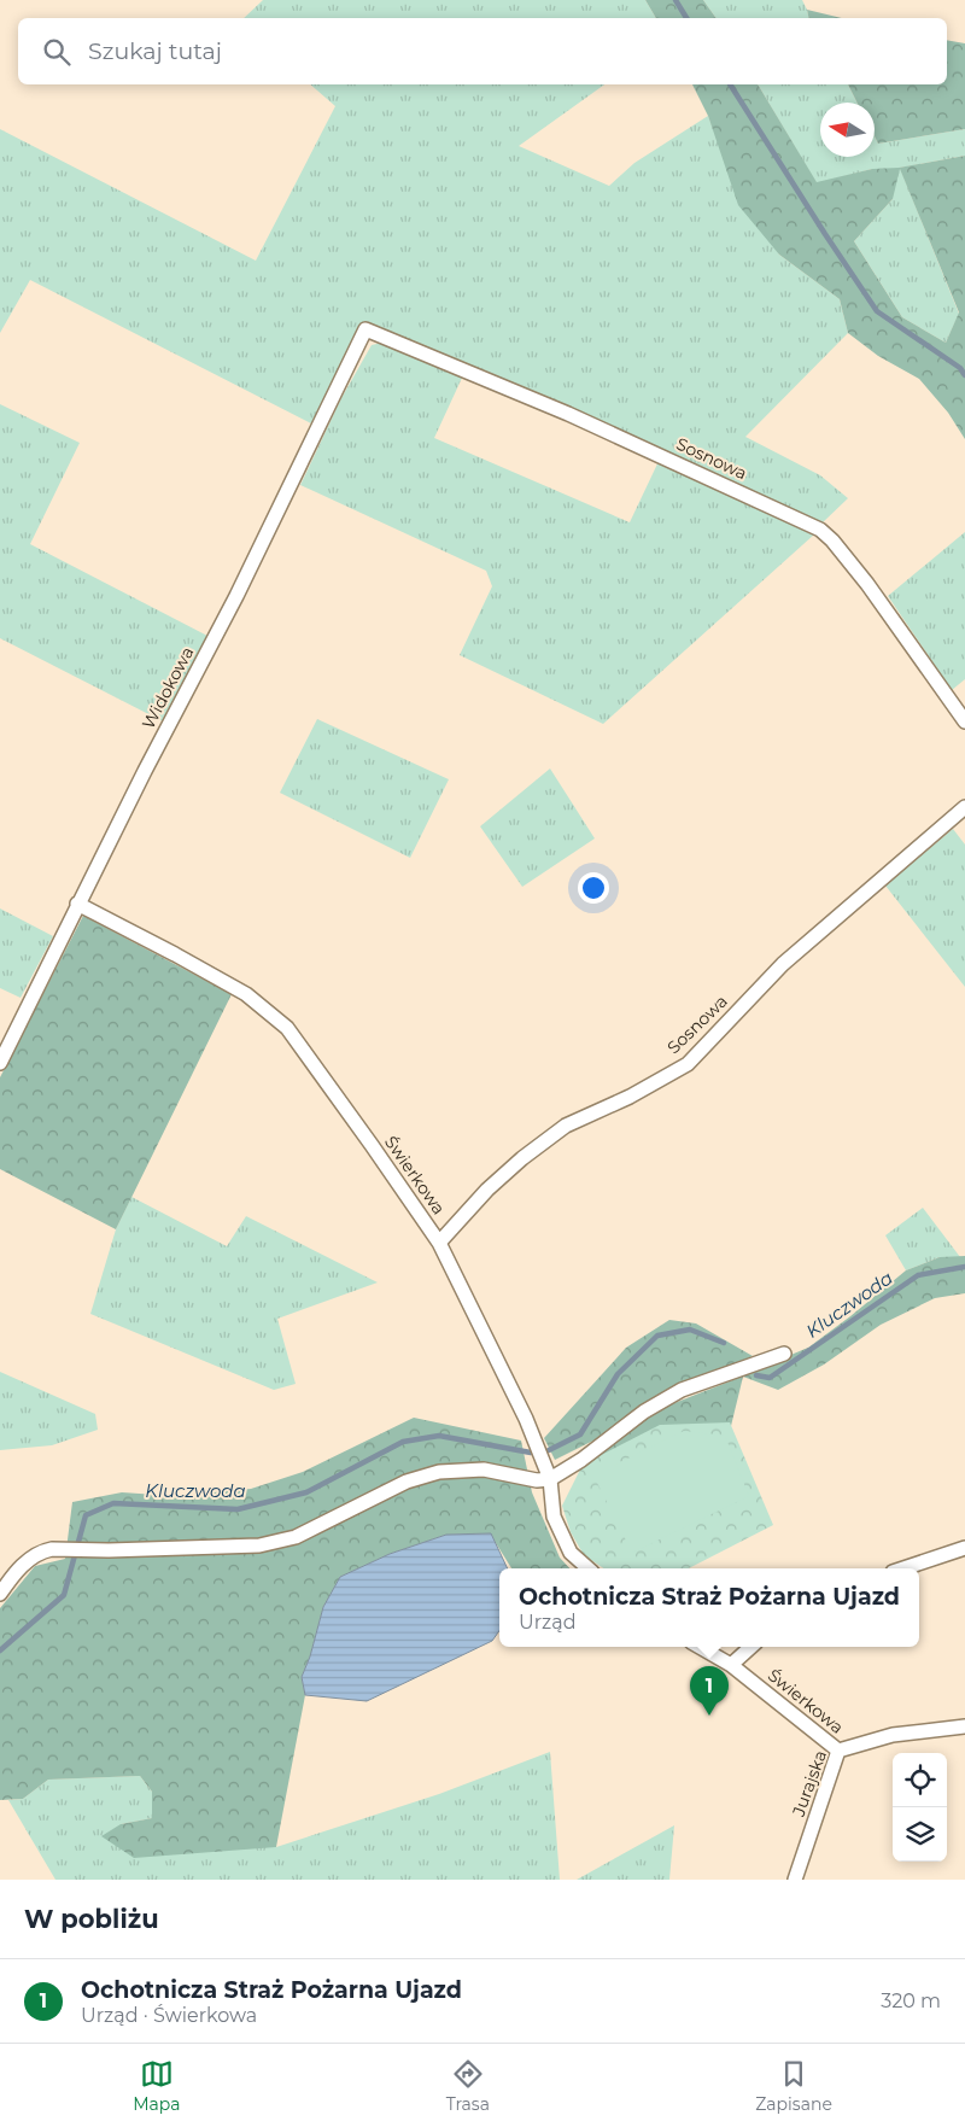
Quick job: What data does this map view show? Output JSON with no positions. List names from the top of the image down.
{
  "streets": {
    "street": [
      "Sosnowa",
      "Widokowa",
      "Świerkowa",
      "Jurajska"
    ]
  },
  "crossings": [
    ["Sosnowa", "Widokowa"],
    ["Sosnowa", "Świerkowa"],
    ["Widokowa", "Świerkowa"],
    ["Świerkowa", "Jurajska"]
  ],
  "water": ["Kluczwoda"],
  "north": "left",
  "page": {
    "search": "Szukaj tutaj",
    "popup": ["Ochotnicza Straż Pożarna Ujazd", "Urząd"],
    "pins": "1",
    "heading": "W pobliżu",
    "list": [
      {
        "mark": "1",
        "name": "Ochotnicza Straż Pożarna Ujazd",
        "note": "Urząd · Świerkowa",
        "value": "320 m"
      }
    ],
    "nav": ["Mapa", "Trasa", "Zapisane"]
  }
}
